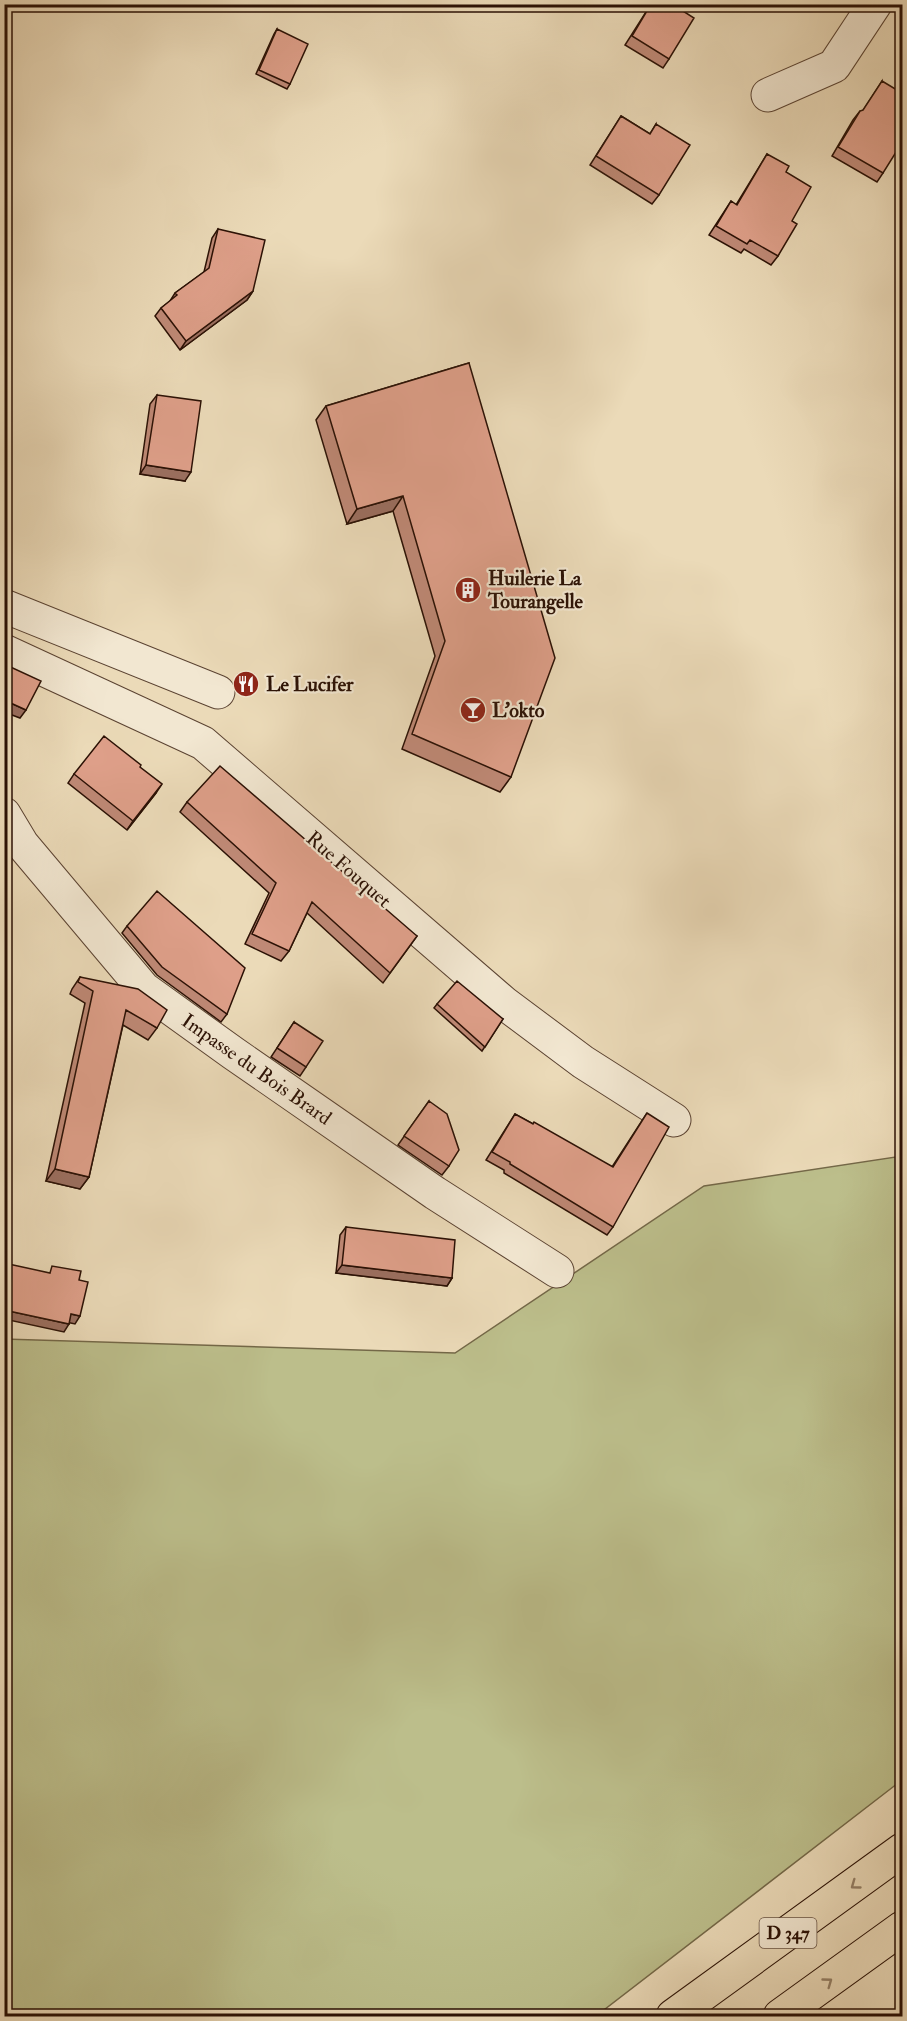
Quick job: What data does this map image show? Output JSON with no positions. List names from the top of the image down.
{
  "streets": {
    "highway": ["D 347"],
    "street": ["Rue Fouquet", "Impasse du Bois Brard"]
  },
  "places": {
    "building": ["Huilerie La Tourangelle"],
    "restaurant": ["Le Lucifer"],
    "bar": ["L'okto"]
  }
}
